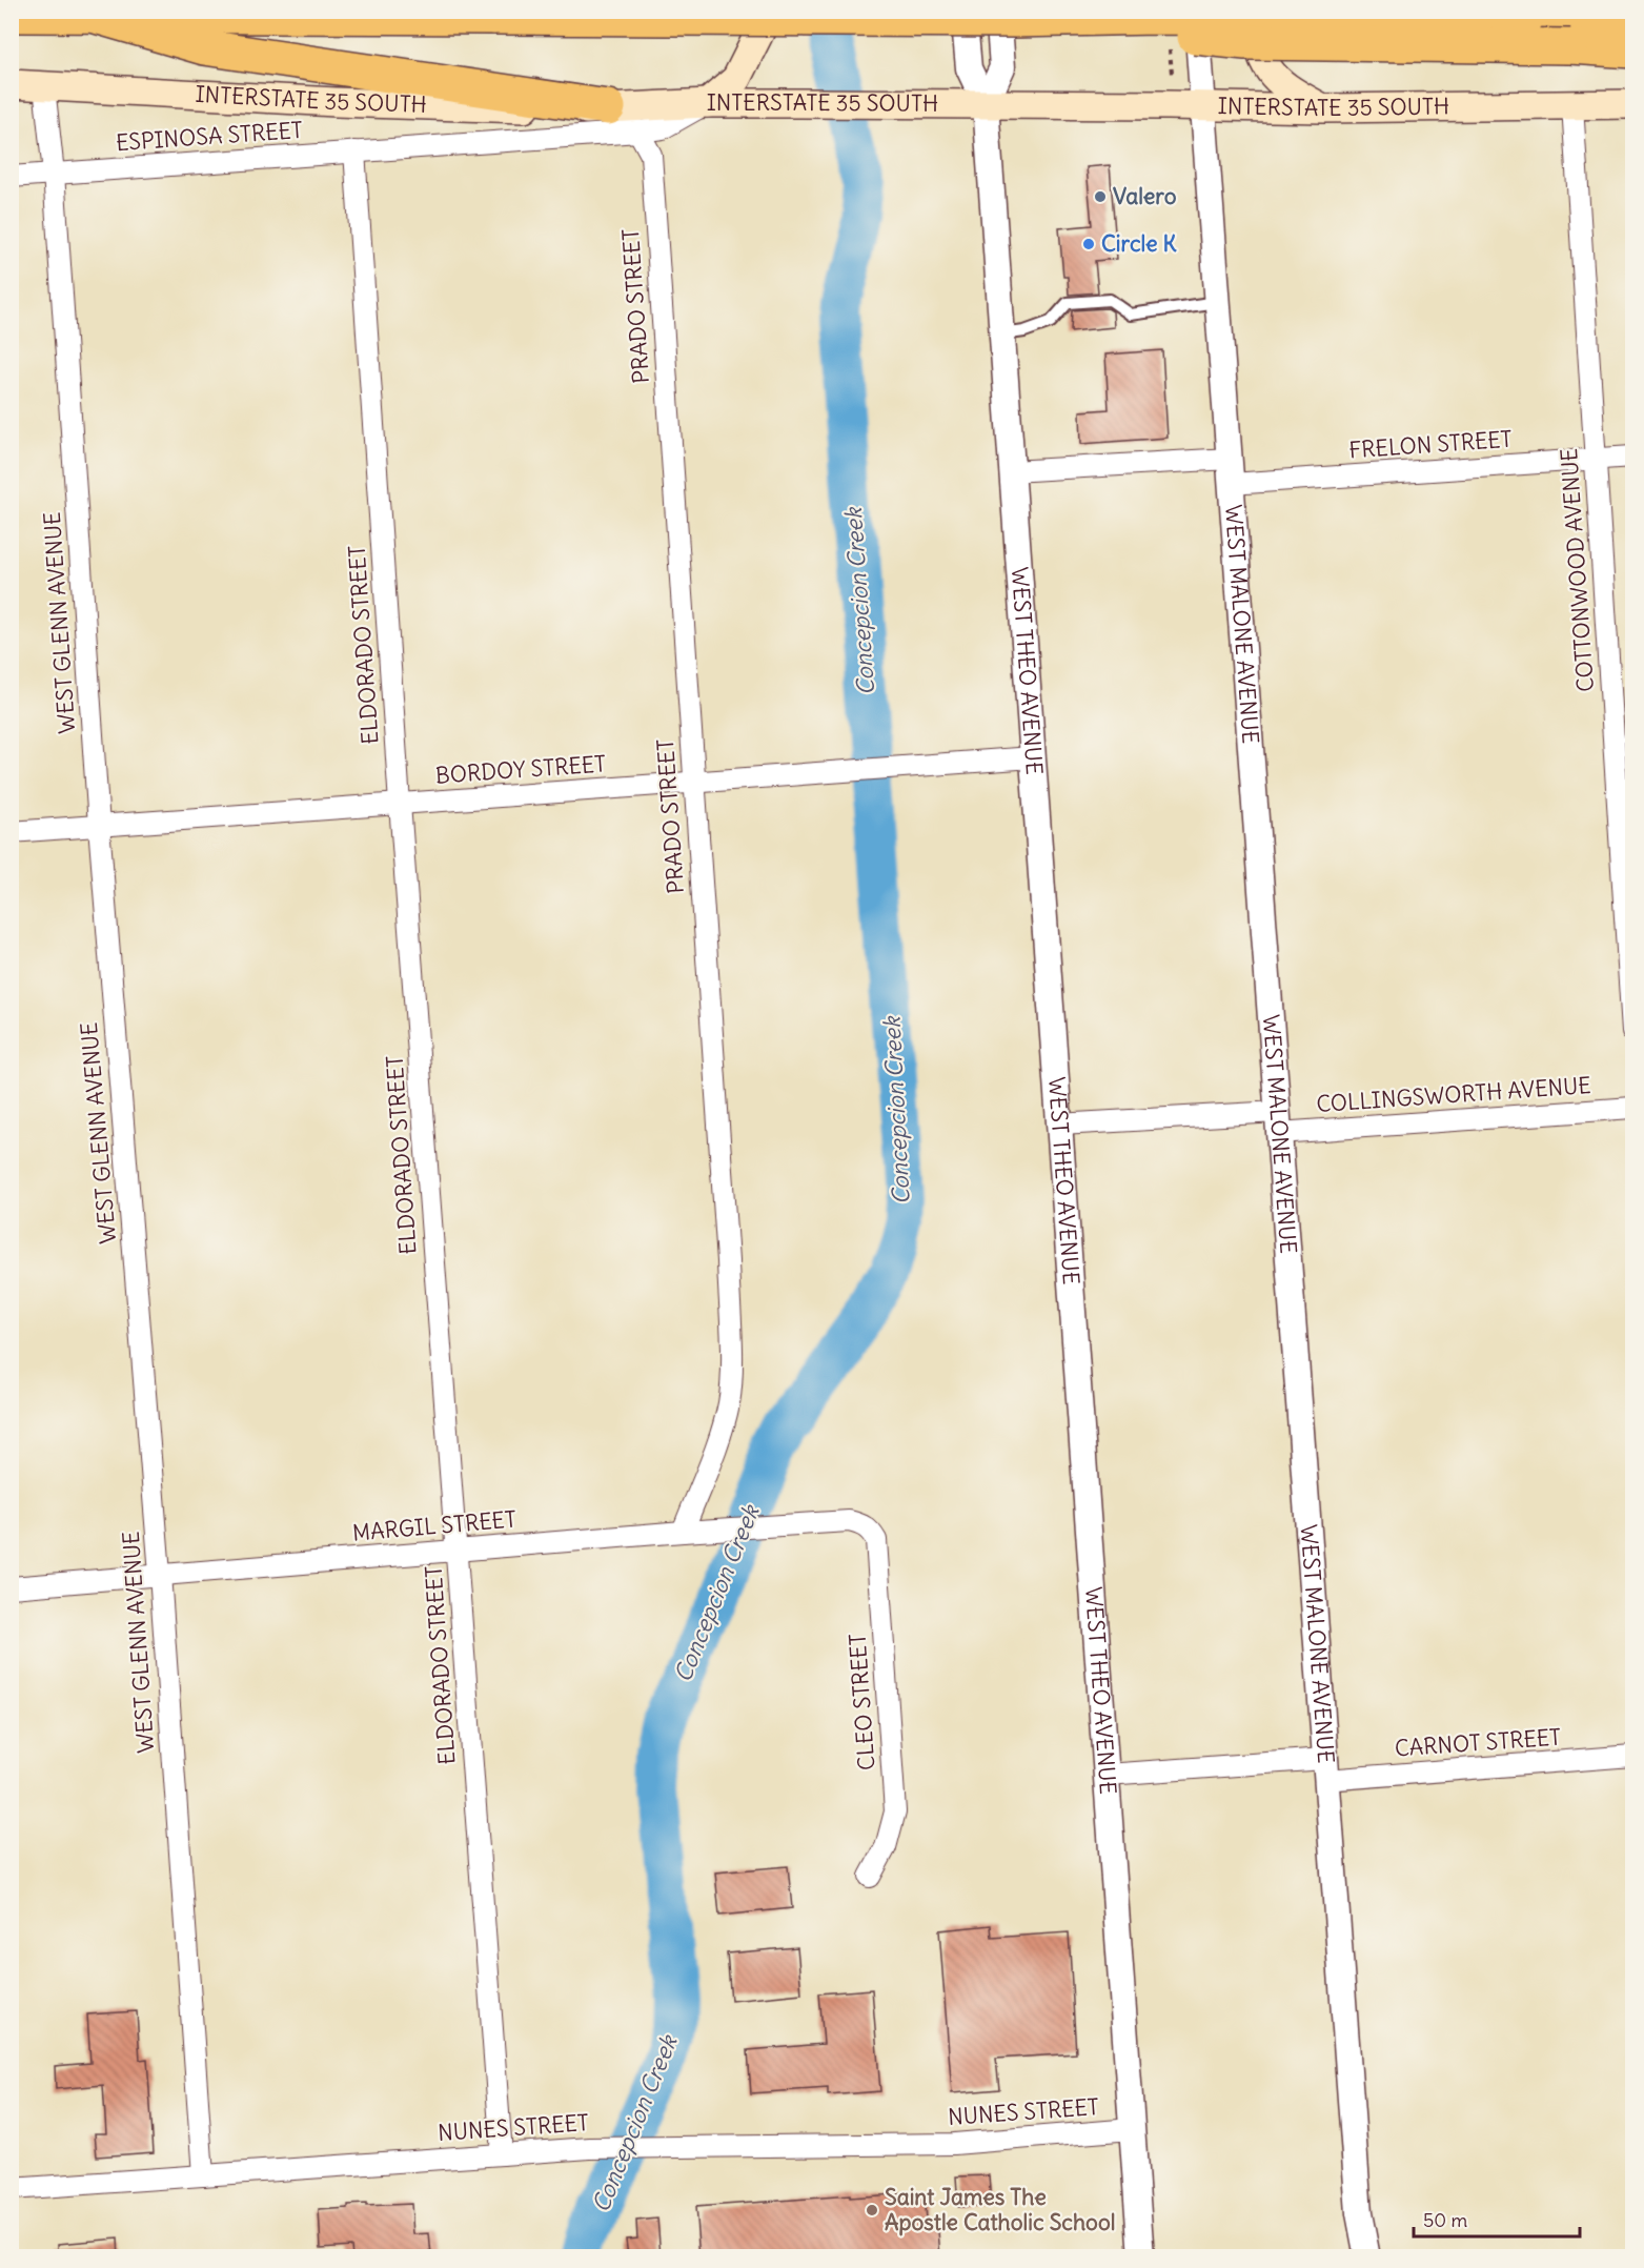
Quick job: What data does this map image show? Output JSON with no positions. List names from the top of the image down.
{
  "streets": {
    "main road": ["INTERSTATE 35 SOUTH"],
    "street": [
      "ESPINOSA STREET",
      "PRADO STREET",
      "FRELON STREET",
      "COTTONWOOD AVENUE",
      "WEST GLENN AVENUE",
      "WEST MALONE AVENUE",
      "ELDORADO STREET",
      "WEST THEO AVENUE",
      "BORDOY STREET",
      "COLLINGSWORTH AVENUE",
      "MARGIL STREET",
      "CLEO STREET",
      "CARNOT STREET",
      "NUNES STREET"
    ]
  },
  "crossings": [
    ["INTERSTATE 35 SOUTH", "ESPINOSA STREET"],
    ["INTERSTATE 35 SOUTH", "PRADO STREET"],
    ["INTERSTATE 35 SOUTH", "COTTONWOOD AVENUE"],
    ["INTERSTATE 35 SOUTH", "WEST GLENN AVENUE"],
    ["INTERSTATE 35 SOUTH", "WEST MALONE AVENUE"],
    ["INTERSTATE 35 SOUTH", "WEST THEO AVENUE"],
    ["ESPINOSA STREET", "PRADO STREET"],
    ["ESPINOSA STREET", "WEST GLENN AVENUE"],
    ["ESPINOSA STREET", "ELDORADO STREET"],
    ["PRADO STREET", "BORDOY STREET"],
    ["PRADO STREET", "MARGIL STREET"],
    ["FRELON STREET", "COTTONWOOD AVENUE"],
    ["FRELON STREET", "WEST MALONE AVENUE"],
    ["WEST GLENN AVENUE", "BORDOY STREET"],
    ["WEST GLENN AVENUE", "MARGIL STREET"],
    ["WEST GLENN AVENUE", "NUNES STREET"],
    ["WEST MALONE AVENUE", "COLLINGSWORTH AVENUE"],
    ["WEST MALONE AVENUE", "CARNOT STREET"],
    ["ELDORADO STREET", "BORDOY STREET"],
    ["ELDORADO STREET", "MARGIL STREET"],
    ["ELDORADO STREET", "NUNES STREET"],
    ["WEST THEO AVENUE", "BORDOY STREET"],
    ["WEST THEO AVENUE", "COLLINGSWORTH AVENUE"],
    ["WEST THEO AVENUE", "CARNOT STREET"],
    ["WEST THEO AVENUE", "NUNES STREET"],
    ["MARGIL STREET", "CLEO STREET"]
  ],
  "water": ["Concepcion Creek"],
  "places": ["Valero", "Circle K", "Saint James The Apostle Catholic School"],
  "scale_bar": "50 m"
}
